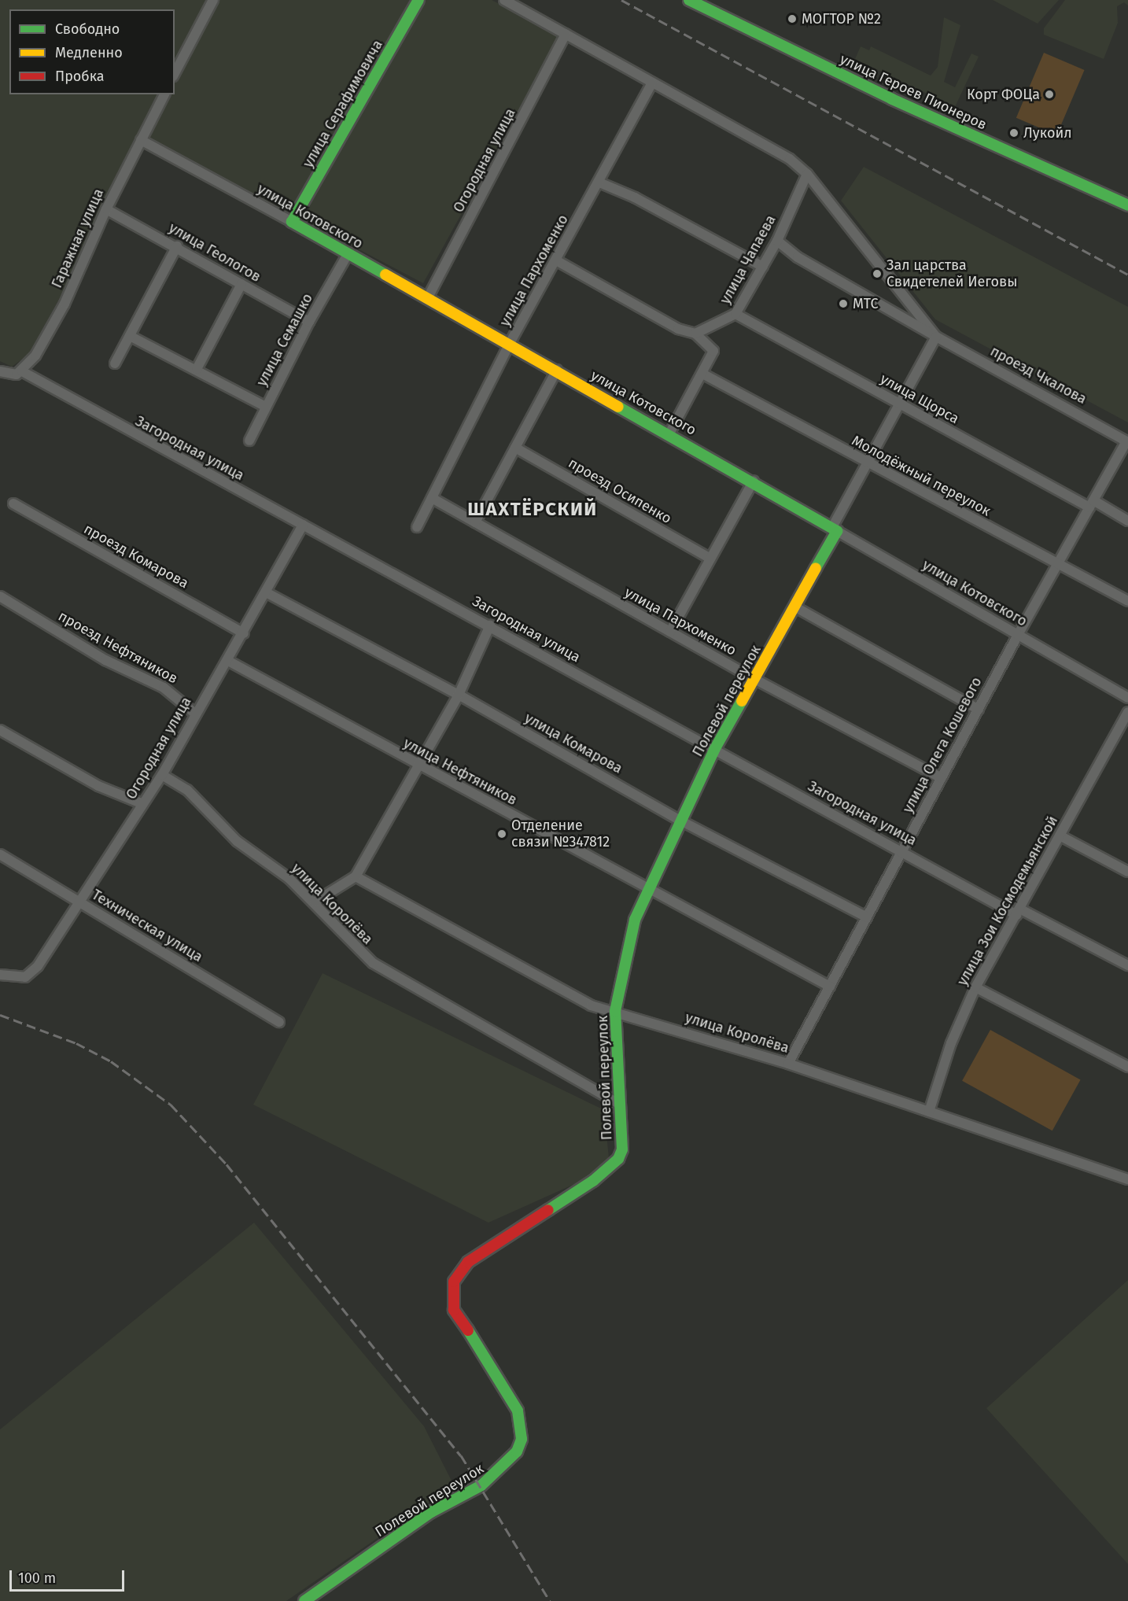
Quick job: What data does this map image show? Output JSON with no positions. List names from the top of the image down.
{
  "streets": {
    "street": [
      "улица Героев Пионеров",
      "улица Серафимовича",
      "Огородная улица",
      "улица Котовского",
      "Гаражная улица",
      "улица Геологов",
      "улица Чапаева",
      "улица Пархоменко",
      "улица Семашко",
      "проезд Чкалова",
      "улица Щорса",
      "Загородная улица",
      "Молодёжный переулок",
      "проезд Осипенко",
      "проезд Комарова",
      "проезд Нефтяников",
      "Полевой переулок",
      "улица Комарова",
      "улица Олега Кошевого",
      "улица Нефтяников",
      "улица Зои Космодемьянской",
      "улица Королёва",
      "Техническая улица"
    ]
  },
  "crossings": [
    ["улица Серафимовича", "улица Котовского"],
    ["Огородная улица", "улица Котовского"],
    ["Огородная улица", "Загородная улица"],
    ["Огородная улица", "проезд Комарова"],
    ["Огородная улица", "проезд Нефтяников"],
    ["Огородная улица", "улица Комарова"],
    ["Огородная улица", "улица Нефтяников"],
    ["Огородная улица", "улица Королёва"],
    ["Огородная улица", "Техническая улица"],
    ["улица Котовского", "Гаражная улица"],
    ["улица Котовского", "улица Пархоменко"],
    ["улица Котовского", "улица Семашко"],
    ["улица Котовского", "Полевой переулок"],
    ["улица Котовского", "улица Олега Кошевого"],
    ["Гаражная улица", "улица Геологов"],
    ["Гаражная улица", "Загородная улица"],
    ["улица Геологов", "улица Семашко"],
    ["улица Чапаева", "проезд Чкалова"],
    ["улица Чапаева", "улица Щорса"],
    ["улица Пархоменко", "Полевой переулок"],
    ["улица Пархоменко", "улица Олега Кошевого"],
    ["проезд Чкалова", "Полевой переулок"],
    ["проезд Чкалова", "улица Олега Кошевого"],
    ["улица Щорса", "Полевой переулок"],
    ["улица Щорса", "улица Олега Кошевого"],
    ["Загородная улица", "Полевой переулок"],
    ["Загородная улица", "улица Олега Кошевого"],
    ["Загородная улица", "улица Зои Космодемьянской"],
    ["Молодёжный переулок", "Полевой переулок"],
    ["Молодёжный переулок", "улица Олега Кошевого"],
    ["Полевой переулок", "улица Комарова"],
    ["Полевой переулок", "улица Нефтяников"],
    ["Полевой переулок", "улица Королёва"],
    ["улица Комарова", "улица Олега Кошевого"],
    ["улица Олега Кошевого", "улица Нефтяников"],
    ["улица Олега Кошевого", "улица Королёва"],
    ["улица Зои Космодемьянской", "улица Королёва"]
  ],
  "districts": ["ШАХТЁРСКИЙ"],
  "places": [
    "МОГТОР №2",
    "Корт ФОЦа",
    "Лукойл",
    "Зал царства Свидетелей Иеговы",
    "МТС",
    "Отделение связи №347812"
  ],
  "legend": ["Свободно", "Медленно", "Пробка"],
  "scale_bar": "100 m"
}
